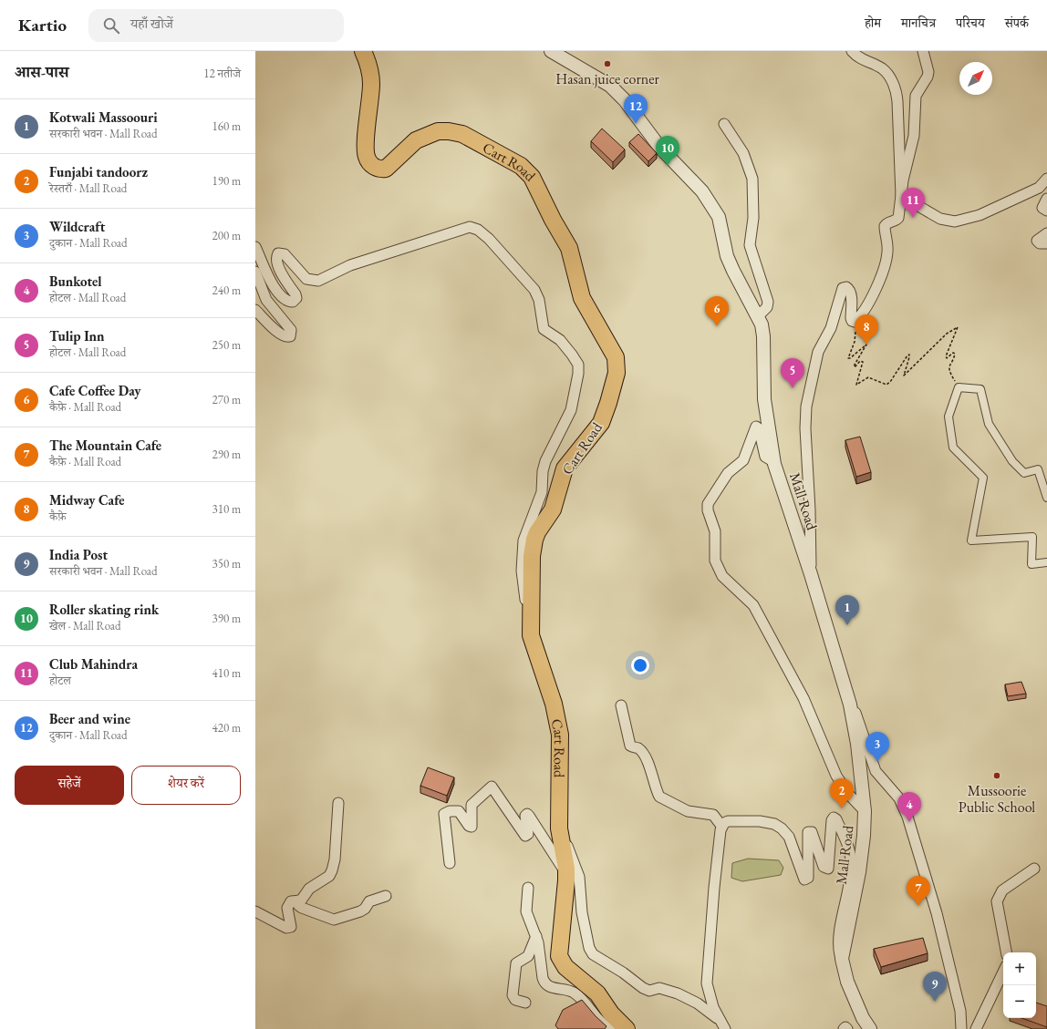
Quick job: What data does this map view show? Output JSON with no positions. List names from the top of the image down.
{
  "streets": {
    "highway": ["Cart Road"],
    "street": ["Mall Road"]
  },
  "places": ["Hasan juice corner", "Mussoorie Public School"],
  "north": "top right",
  "page": {
    "header": "Kartio",
    "search": "यहाँ खोजें",
    "nav": [
      "होम",
      "मानचित्र",
      "परिचय",
      "संपर्क"
    ],
    "heading": ["आस-पास", "12 नतीजे"],
    "pins": [
      "12",
      "10",
      "11",
      "6",
      "8",
      "5",
      "1",
      "3",
      "2",
      "4",
      "7",
      "9"
    ],
    "list": [
      {
        "mark": "1",
        "name": "Kotwali Massoouri",
        "note": "सरकारी भवन · Mall Road",
        "value": "160 m"
      },
      {
        "mark": "2",
        "name": "Funjabi tandoorz",
        "note": "रेस्तराँ · Mall Road",
        "value": "190 m"
      },
      {
        "mark": "3",
        "name": "Wildcraft",
        "note": "दुकान · Mall Road",
        "value": "200 m"
      },
      {
        "mark": "4",
        "name": "Bunkotel",
        "note": "होटल · Mall Road",
        "value": "240 m"
      },
      {
        "mark": "5",
        "name": "Tulip Inn",
        "note": "होटल · Mall Road",
        "value": "250 m"
      },
      {
        "mark": "6",
        "name": "Cafe Coffee Day",
        "note": "कैफ़े · Mall Road",
        "value": "270 m"
      },
      {
        "mark": "7",
        "name": "The Mountain Cafe",
        "note": "कैफ़े · Mall Road",
        "value": "290 m"
      },
      {
        "mark": "8",
        "name": "Midway Cafe",
        "note": "कैफ़े",
        "value": "310 m"
      },
      {
        "mark": "9",
        "name": "India Post",
        "note": "सरकारी भवन · Mall Road",
        "value": "350 m"
      },
      {
        "mark": "10",
        "name": "Roller skating rink",
        "note": "खेल · Mall Road",
        "value": "390 m"
      },
      {
        "mark": "11",
        "name": "Club Mahindra",
        "note": "होटल",
        "value": "410 m"
      },
      {
        "mark": "12",
        "name": "Beer and wine",
        "note": "दुकान · Mall Road",
        "value": "420 m"
      }
    ],
    "buttons": ["सहेजें", "शेयर करें"],
    "map_buttons": ["+", "−"]
  }
}
